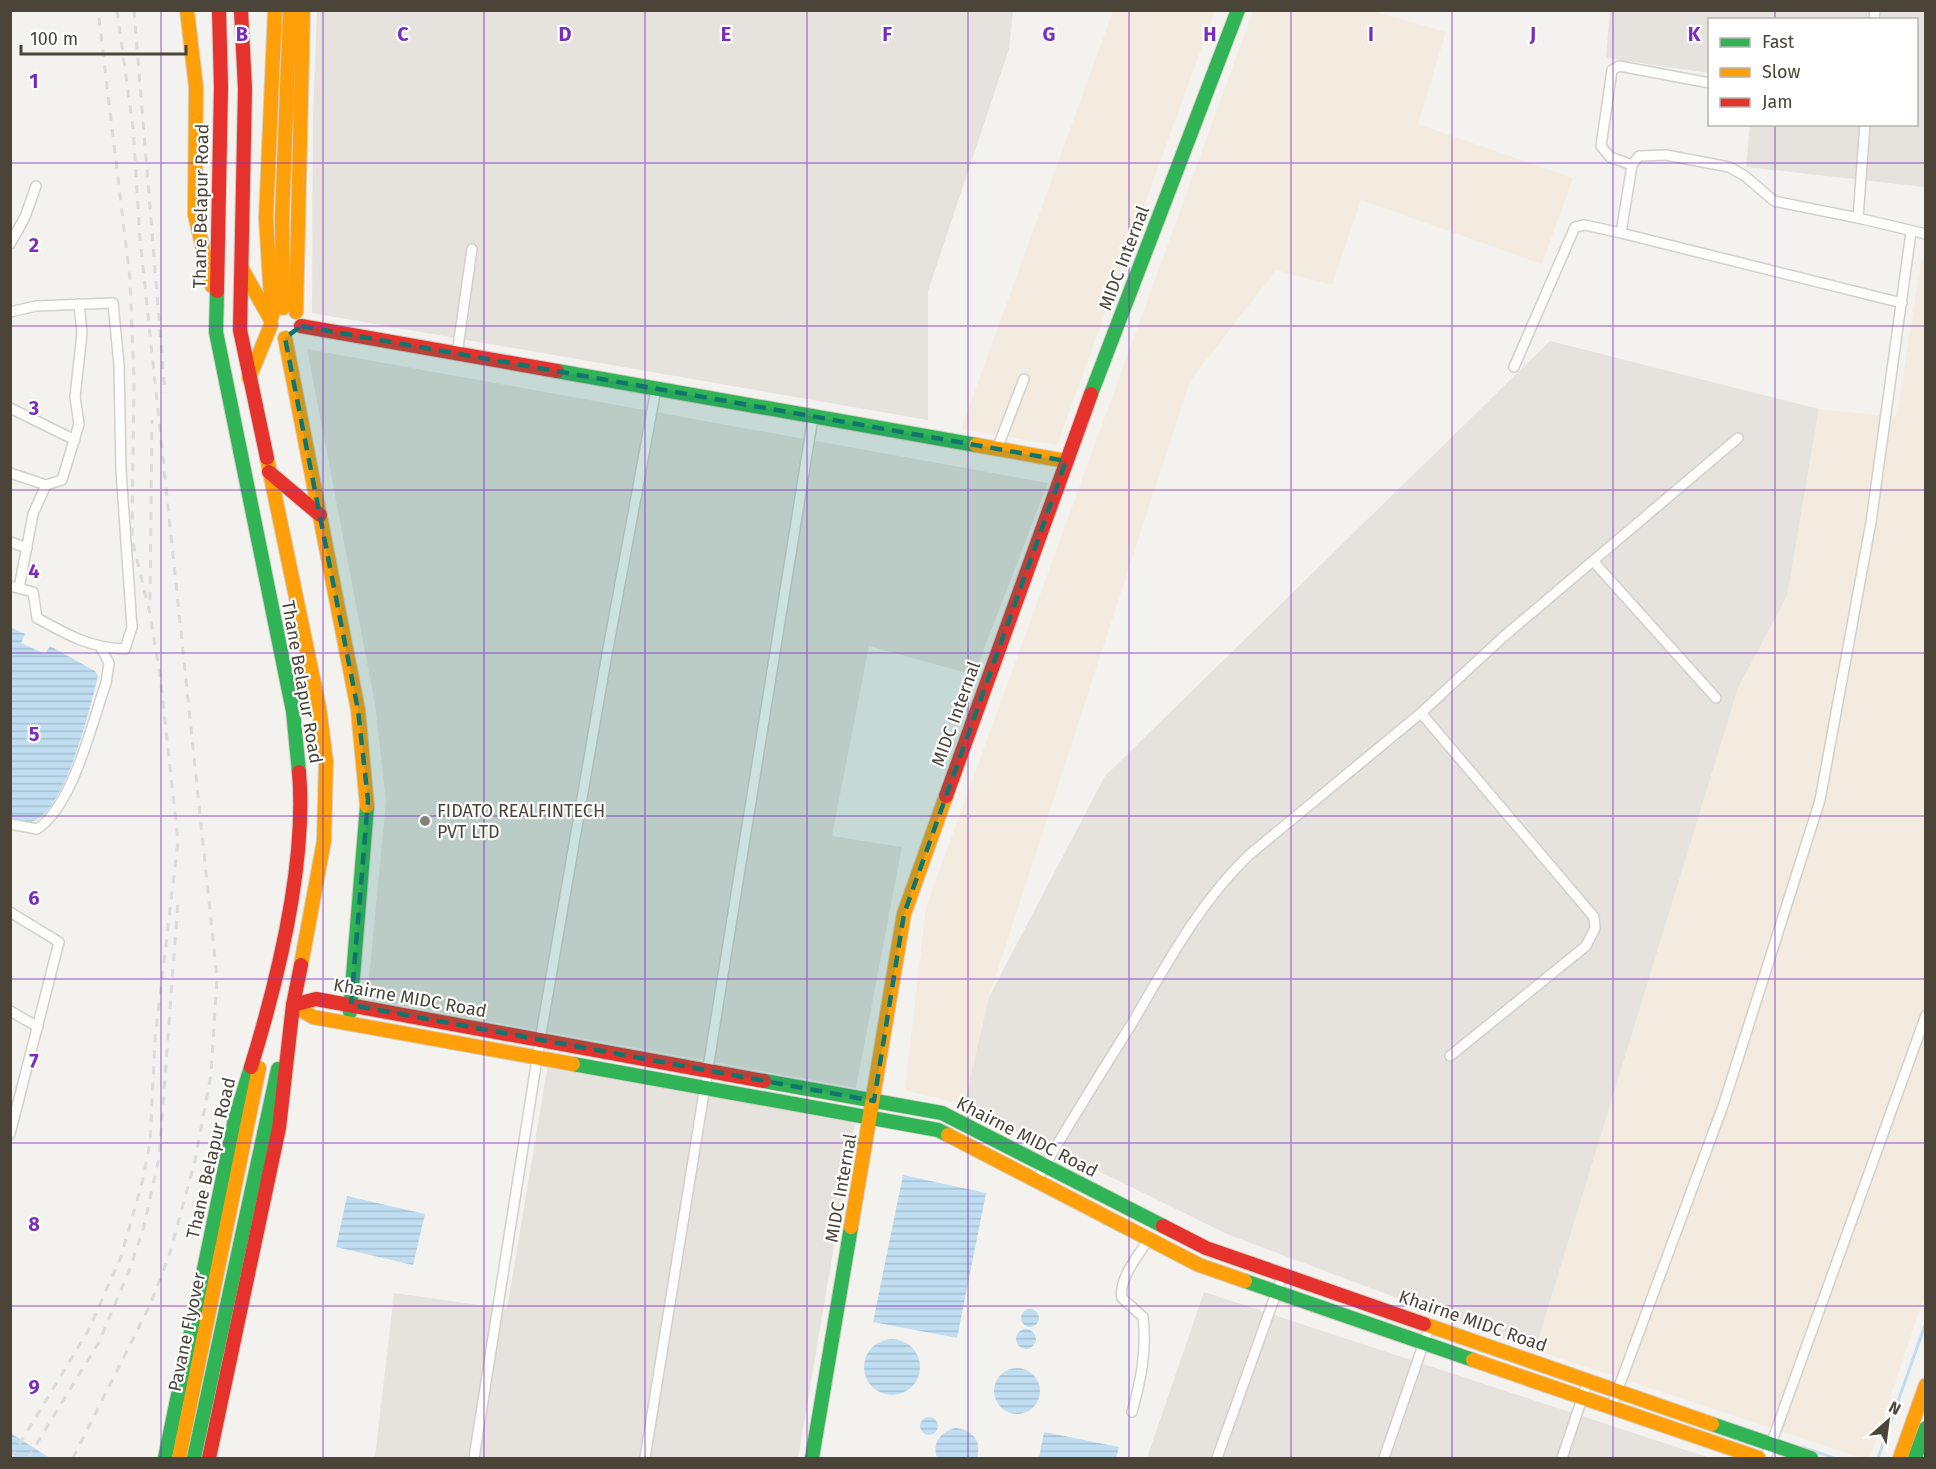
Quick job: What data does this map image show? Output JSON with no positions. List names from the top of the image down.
{
  "streets": {
    "main road": [
      "Thane Belapur Road",
      "MIDC Internal",
      "Khairne MIDC Road",
      "Pavane Flyover"
    ]
  },
  "crossings": [
    ["Thane Belapur Road", "Khairne MIDC Road"],
    ["Thane Belapur Road", "Pavane Flyover"],
    ["MIDC Internal", "Khairne MIDC Road"],
    ["Khairne MIDC Road", "Pavane Flyover"]
  ],
  "places": ["FIDATO REALFINTECH PVT LTD"],
  "legend": ["Fast", "Slow", "Jam"],
  "scale_bar": "100 m",
  "north": "top right",
  "grid": {
    "columns": [
      "B",
      "C",
      "D",
      "E",
      "F",
      "G",
      "H",
      "I",
      "J",
      "K"
    ],
    "rows": [
      "1",
      "2",
      "3",
      "4",
      "5",
      "6",
      "7",
      "8",
      "9"
    ]
  }
}
